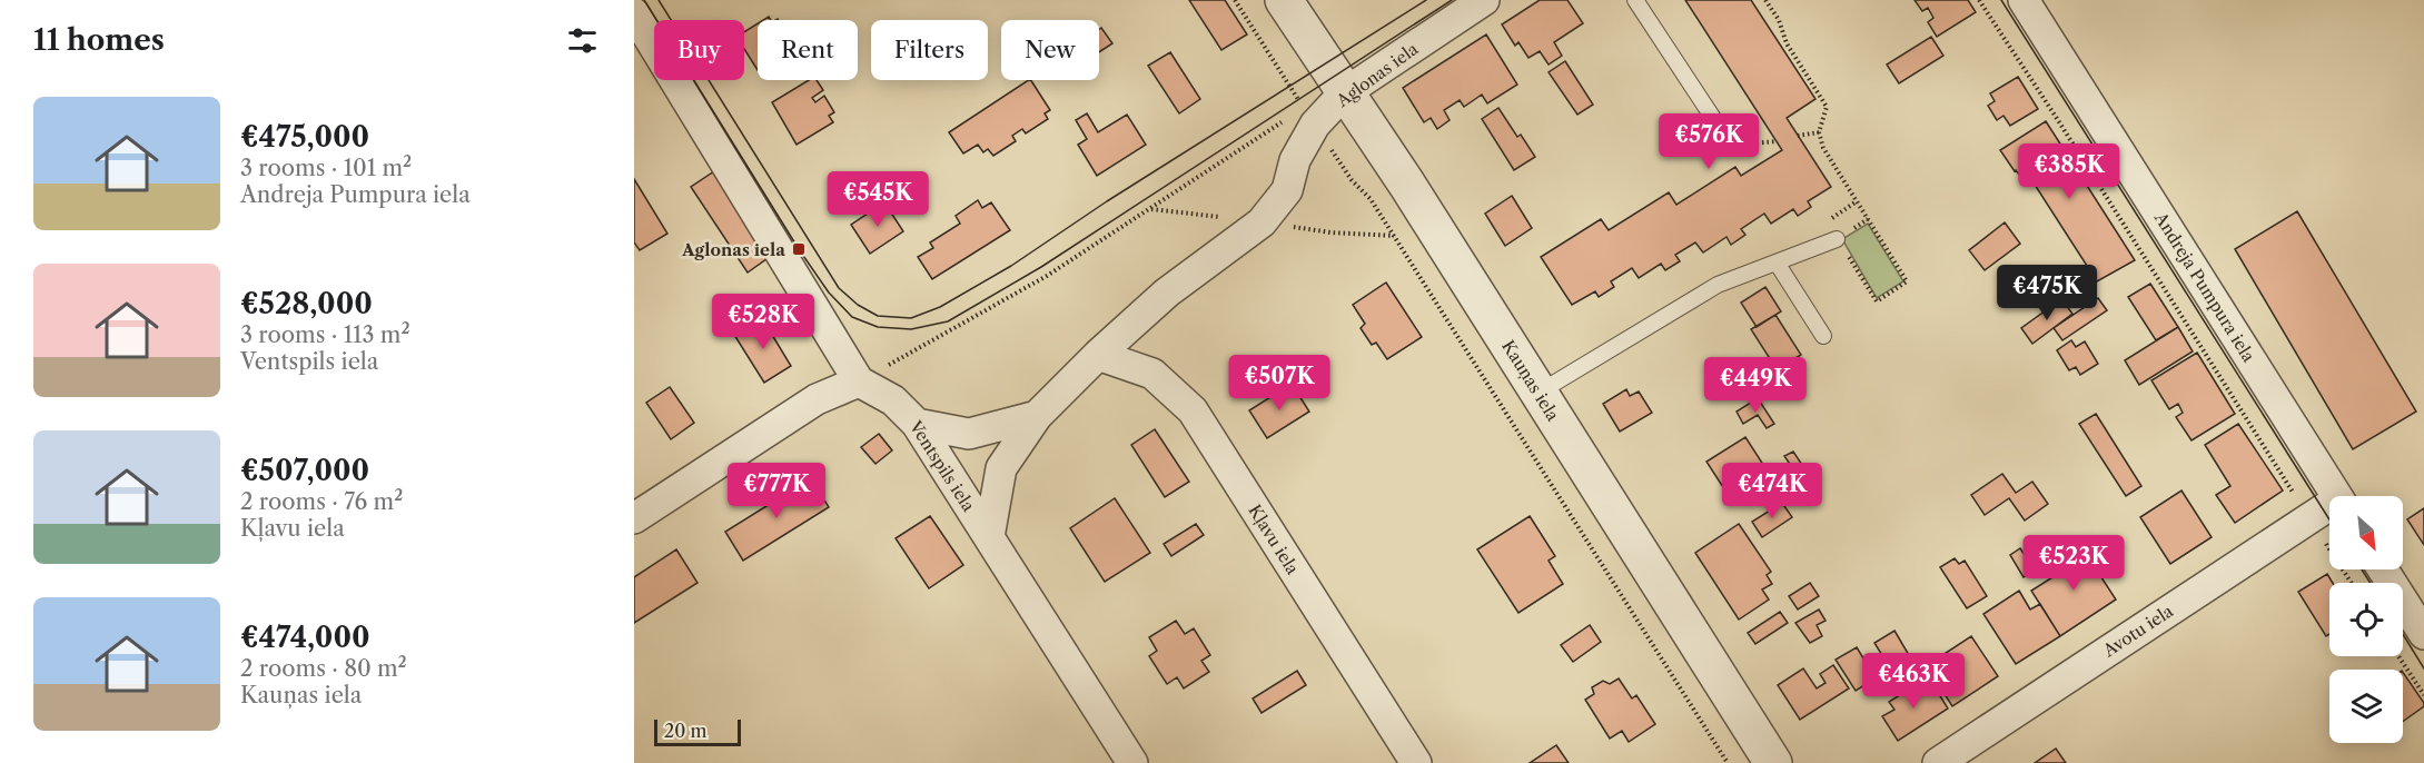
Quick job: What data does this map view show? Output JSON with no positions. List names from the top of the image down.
{
  "streets": {
    "street": [
      "Aglonas iela",
      "Andreja Pumpura iela",
      "Kauņas iela",
      "Ventspils iela",
      "Kļavu iela",
      "Avotu iela"
    ]
  },
  "crossings": [
    ["Aglonas iela", "Kauņas iela"],
    ["Aglonas iela", "Ventspils iela"],
    ["Aglonas iela", "Kļavu iela"]
  ],
  "places": {
    "transit": ["Aglonas iela"]
  },
  "scale_bar": "20 m",
  "north": "bottom right",
  "page": {
    "heading": "11 homes",
    "chip": [
      "Buy",
      "Rent",
      "Filters",
      "New"
    ],
    "list": [
      {
        "name": "€475,000",
        "note": "3 rooms · 101 m² · Andreja Pumpura iela"
      },
      {
        "name": "€528,000",
        "note": "3 rooms · 113 m² · Ventspils iela"
      },
      {
        "name": "€507,000",
        "note": "2 rooms · 76 m² · Kļavu iela"
      },
      {
        "name": "€474,000",
        "note": "2 rooms · 80 m² · Kauņas iela"
      }
    ],
    "price": [
      "€576K",
      "€385K",
      "€545K",
      "€475K",
      "€528K",
      "€507K",
      "€449K",
      "€777K",
      "€474K",
      "€523K",
      "€463K"
    ],
    "scale": "20 m"
  }
}
